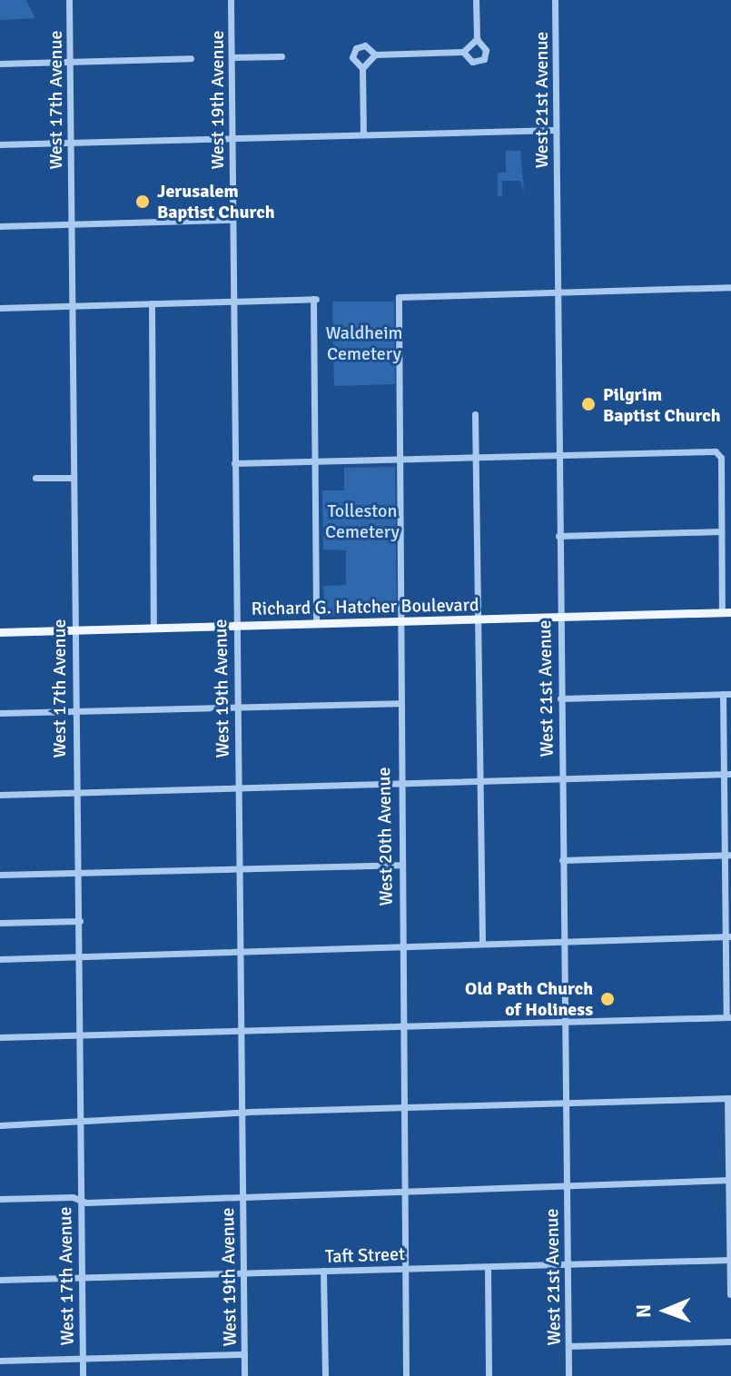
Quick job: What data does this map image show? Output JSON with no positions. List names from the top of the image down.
{
  "streets": {
    "main road": ["Richard G. Hatcher Boulevard"],
    "street": [
      "West 17th Avenue",
      "West 19th Avenue",
      "West 21st Avenue",
      "West 20th Avenue",
      "Taft Street"
    ]
  },
  "crossings": [
    ["West 17th Avenue", "Richard G. Hatcher Boulevard"],
    ["West 17th Avenue", "Taft Street"],
    ["West 19th Avenue", "Richard G. Hatcher Boulevard"],
    ["West 19th Avenue", "Taft Street"],
    ["West 21st Avenue", "Richard G. Hatcher Boulevard"],
    ["West 21st Avenue", "West 20th Avenue"],
    ["West 21st Avenue", "Taft Street"],
    ["Richard G. Hatcher Boulevard", "West 20th Avenue"],
    ["West 20th Avenue", "Taft Street"]
  ],
  "parks": ["Waldheim Cemetery", "Tolleston Cemetery"],
  "places": ["Jerusalem Baptist Church", "Pilgrim Baptist Church", "Old Path Church of Holiness"],
  "north": "left"
}
